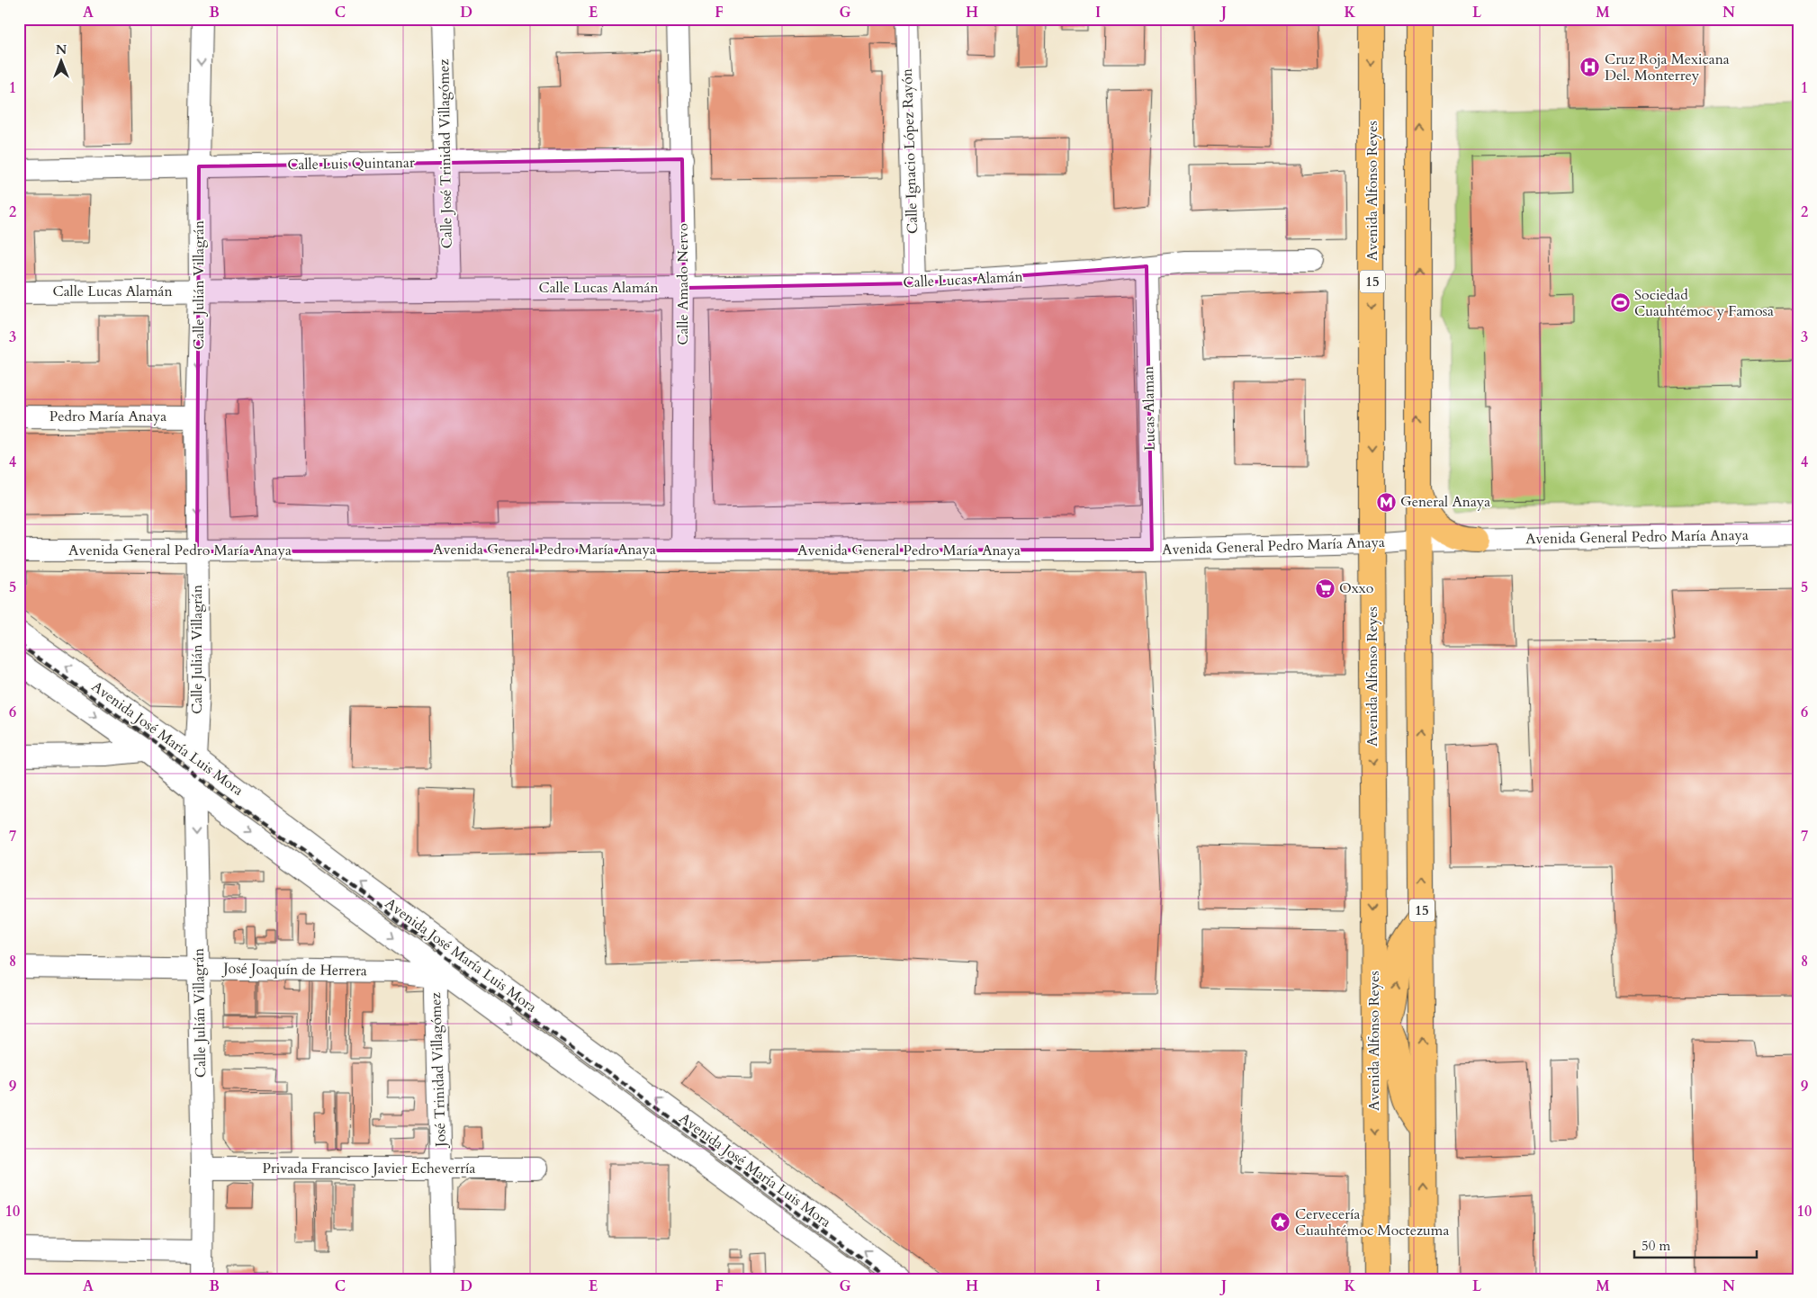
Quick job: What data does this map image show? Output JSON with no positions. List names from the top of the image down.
{
  "streets": {
    "highway": ["Avenida Alfonso Reyes", "15"],
    "street": [
      "Calle Ignacio López Rayón",
      "Calle José Trinidad Villagómez",
      "Calle Luis Quintanar",
      "Calle Lucas Alamán",
      "Calle Amado Nervo",
      "Calle Julián Villagrán",
      "Lucas Alaman",
      "Pedro María Anaya",
      "Avenida General Pedro María Anaya",
      "Avenida José María Luis Mora",
      "José Joaquín de Herrera",
      "José Trinidad Villagómez",
      "Privada Francisco Javier Echeverría"
    ]
  },
  "crossings": [
    ["Calle Ignacio López Rayón", "Calle Lucas Alamán"],
    ["Calle José Trinidad Villagómez", "Calle Luis Quintanar"],
    ["Calle José Trinidad Villagómez", "Calle Lucas Alamán"],
    ["Calle Luis Quintanar", "Calle Amado Nervo"],
    ["Calle Luis Quintanar", "Calle Julián Villagrán"],
    ["Avenida Alfonso Reyes", "Avenida General Pedro María Anaya"],
    ["Calle Lucas Alamán", "Calle Amado Nervo"],
    ["Calle Lucas Alamán", "Calle Julián Villagrán"],
    ["Calle Lucas Alamán", "Lucas Alaman"],
    ["15", "Avenida General Pedro María Anaya"],
    ["Calle Amado Nervo", "Avenida General Pedro María Anaya"],
    ["Calle Julián Villagrán", "Pedro María Anaya"],
    ["Calle Julián Villagrán", "Avenida General Pedro María Anaya"],
    ["Calle Julián Villagrán", "Avenida José María Luis Mora"],
    ["Calle Julián Villagrán", "José Joaquín de Herrera"],
    ["Calle Julián Villagrán", "Privada Francisco Javier Echeverría"],
    ["Lucas Alaman", "Avenida General Pedro María Anaya"],
    ["Avenida José María Luis Mora", "José Joaquín de Herrera"],
    ["Avenida José María Luis Mora", "José Trinidad Villagómez"],
    ["José Joaquín de Herrera", "José Trinidad Villagómez"],
    ["José Trinidad Villagómez", "Privada Francisco Javier Echeverría"]
  ],
  "one_way": ["Calle Julián Villagrán"],
  "places": {
    "hospital": ["Cruz Roja Mexicana Del. Monterrey"],
    "sports": ["Sociedad Cuauhtémoc y Famosa"],
    "metro station": ["General Anaya"],
    "supermarket": ["Oxxo"],
    "place": ["Cervecería Cuauhtémoc Moctezuma"]
  },
  "scale_bar": "50 m",
  "north": "top",
  "grid": {
    "columns": [
      "A",
      "B",
      "C",
      "D",
      "E",
      "F",
      "G",
      "H",
      "I",
      "J",
      "K",
      "L",
      "M",
      "N"
    ],
    "rows": [
      "1",
      "2",
      "3",
      "4",
      "5",
      "6",
      "7",
      "8",
      "9",
      "10"
    ]
  }
}
